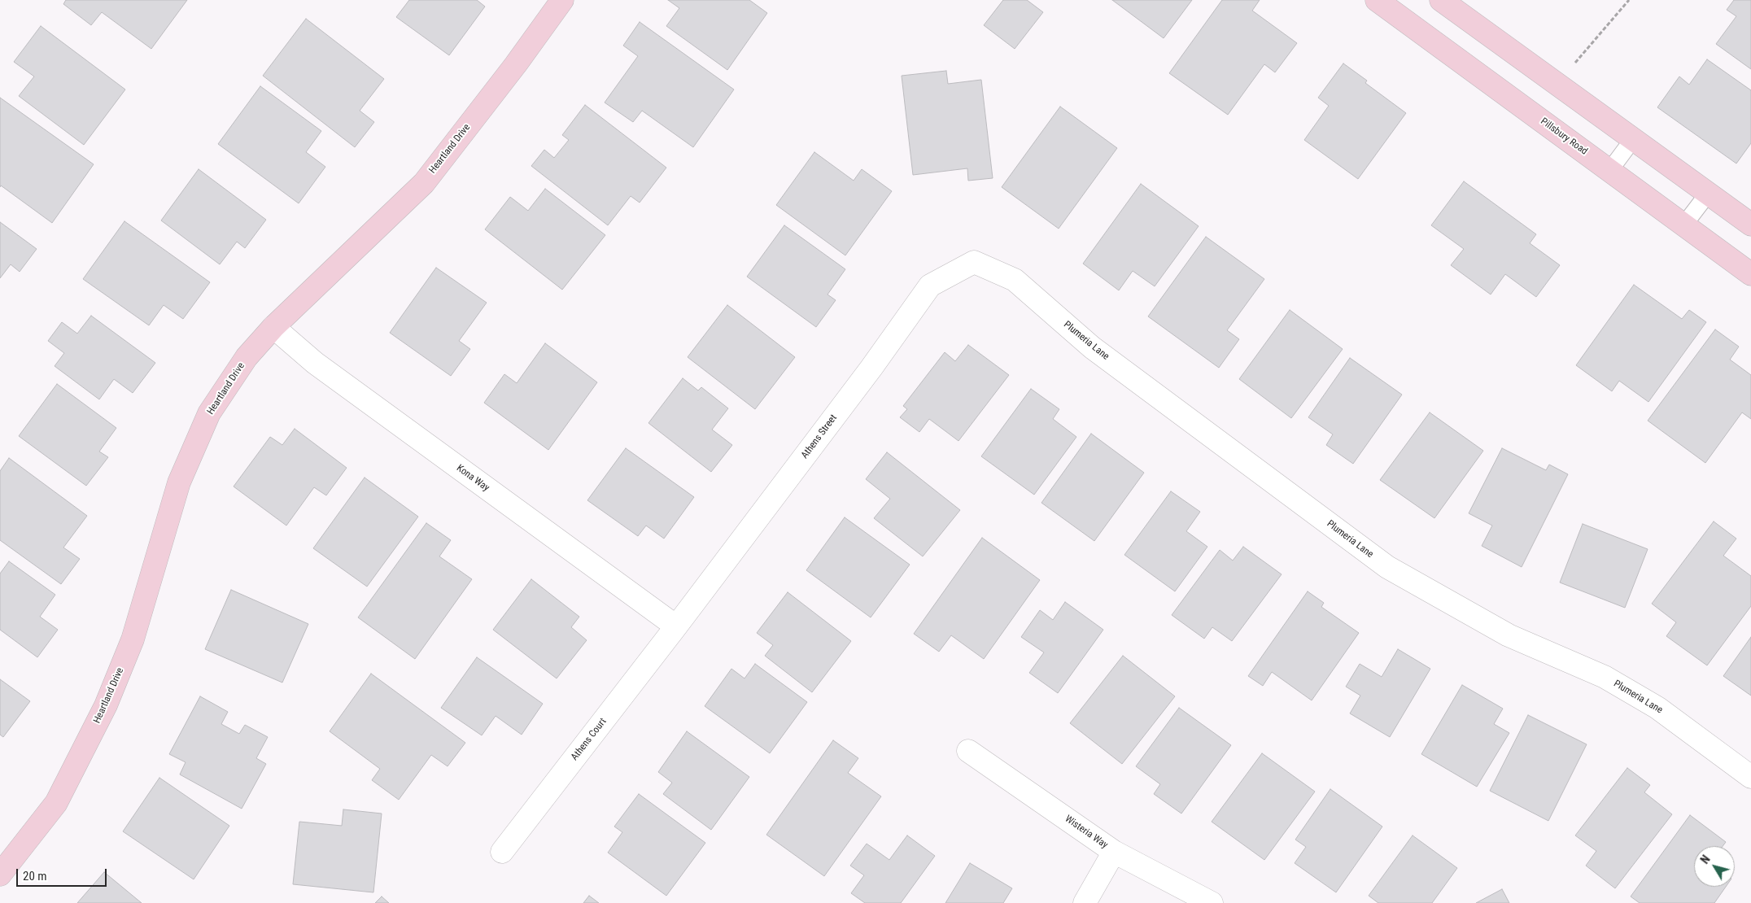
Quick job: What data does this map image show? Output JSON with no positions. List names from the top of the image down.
{
  "streets": {
    "street": [
      "Pillsbury Road",
      "Heartland Drive",
      "Plumeria Lane",
      "Athens Street",
      "Kona Way",
      "Athens Court",
      "Wisteria Way"
    ]
  },
  "crossings": [
    ["Heartland Drive", "Kona Way"],
    ["Plumeria Lane", "Athens Street"],
    ["Athens Street", "Kona Way"],
    ["Athens Street", "Athens Court"],
    ["Kona Way", "Athens Court"]
  ],
  "scale_bar": "20 m",
  "north": "top left"
}
